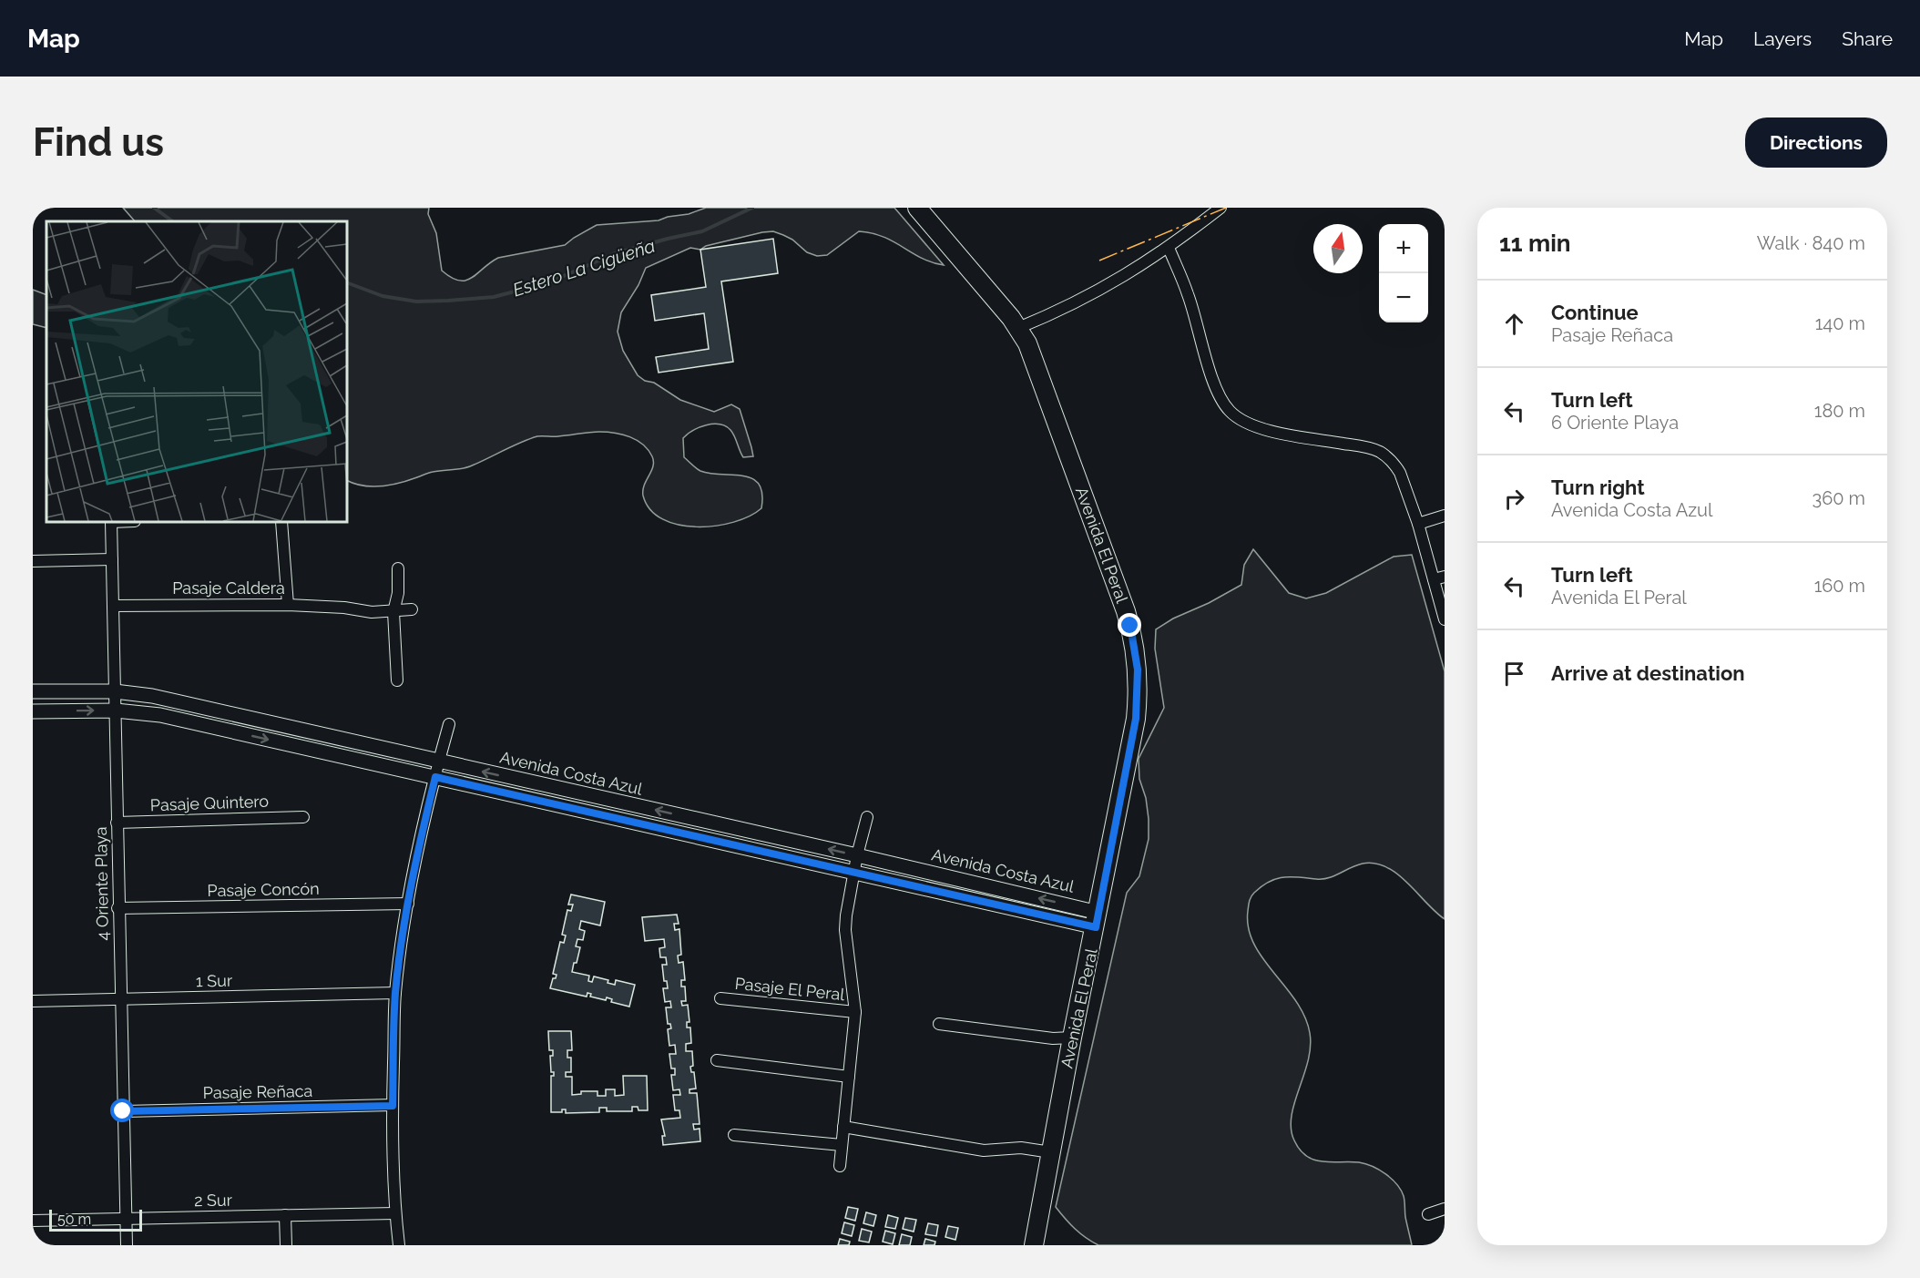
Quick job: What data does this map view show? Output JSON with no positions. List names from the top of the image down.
{
  "streets": {
    "main road": ["Avenida El Peral"],
    "street": [
      "Pasaje Caldera",
      "Avenida Costa Azul",
      "Pasaje Quintero",
      "4 Oriente Playa",
      "Pasaje Concón",
      "1 Sur",
      "Pasaje El Peral",
      "Pasaje Reñaca",
      "2 Sur"
    ]
  },
  "crossings": [
    ["Avenida El Peral", "Avenida Costa Azul"],
    ["Pasaje Caldera", "4 Oriente Playa"],
    ["Avenida Costa Azul", "4 Oriente Playa"],
    ["Pasaje Quintero", "4 Oriente Playa"],
    ["4 Oriente Playa", "Pasaje Concón"],
    ["4 Oriente Playa", "1 Sur"],
    ["4 Oriente Playa", "Pasaje Reñaca"],
    ["4 Oriente Playa", "2 Sur"]
  ],
  "water": ["Estero La Cigüeña"],
  "scale_bar": "50 m",
  "north": "top",
  "page": {
    "header": "Map",
    "nav": ["Map", "Layers", "Share"],
    "buttons": "Directions",
    "title": "Find us",
    "heading": ["11 min", "Walk · 840 m"],
    "map_buttons": ["+", "−"],
    "list": [
      ["Continue", "Pasaje Reñaca", "140 m"],
      ["Turn left", "6 Oriente Playa", "180 m"],
      ["Turn right", "Avenida Costa Azul", "360 m"],
      ["Turn left", "Avenida El Peral", "160 m"],
      "Arrive at destination"
    ],
    "scale": "50 m"
  }
}
